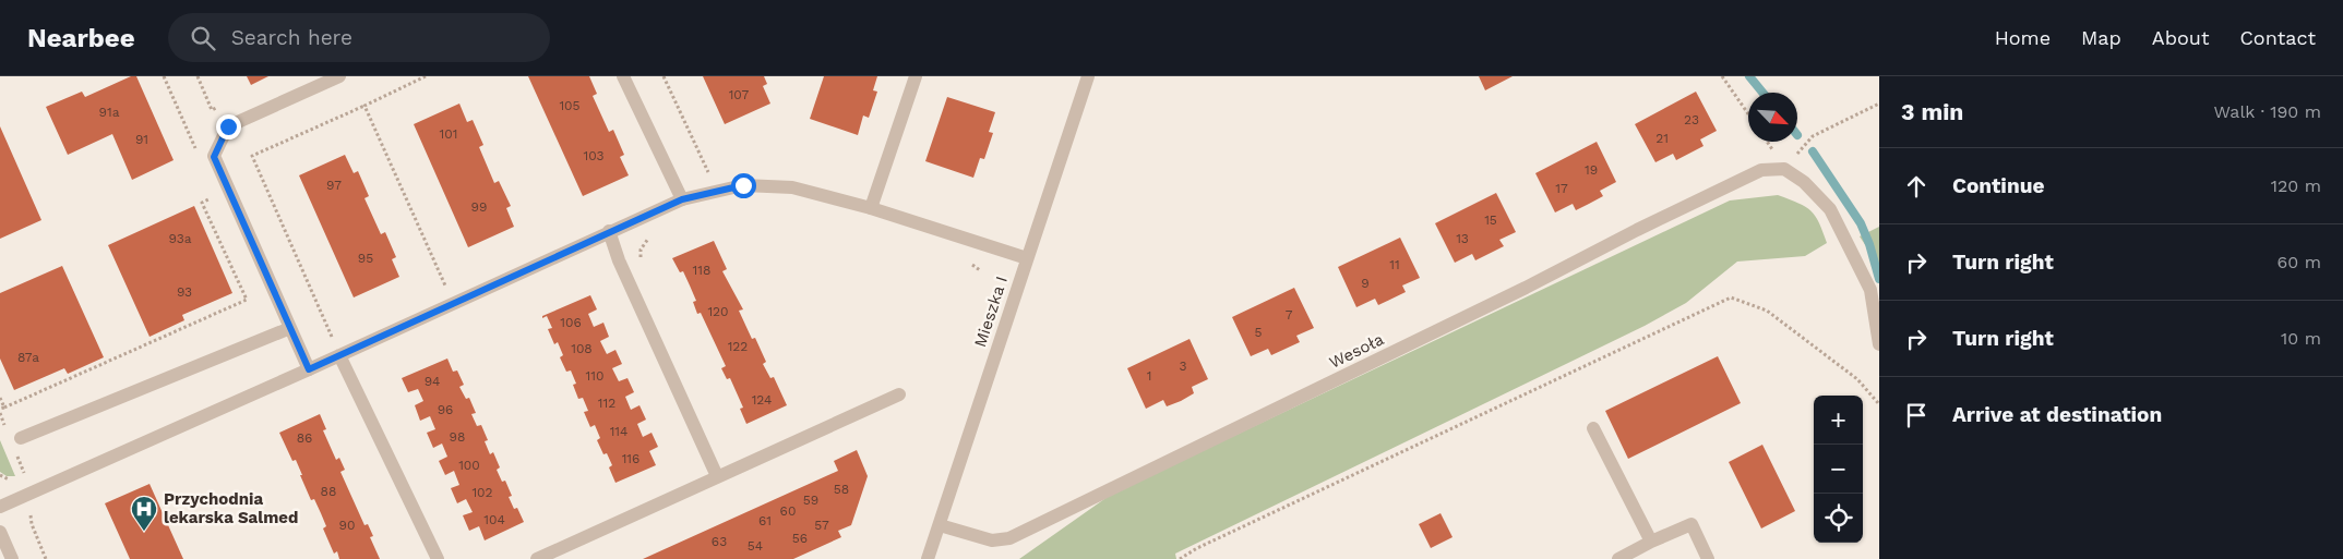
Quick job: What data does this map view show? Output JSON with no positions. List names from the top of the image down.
{
  "streets": {
    "street": ["Mieszka I", "Wesoła"]
  },
  "crossings": [
    ["Mieszka I", "Wesoła"]
  ],
  "places": {
    "hospital": ["Przychodnia lekarska Salmed"]
  },
  "house_numbers": [
    "107",
    "105",
    "91a",
    "23",
    "101",
    "21",
    "91",
    "103",
    "19",
    "97",
    "17",
    "99",
    "15",
    "93a",
    "13",
    "95",
    "11",
    "118",
    "9",
    "93",
    "120",
    "7",
    "106",
    "5",
    "122",
    "108",
    "87a",
    "3",
    "110",
    "1",
    "94",
    "124",
    "112",
    "96",
    "114",
    "98",
    "86",
    "116",
    "100",
    "58",
    "88",
    "102",
    "59",
    "60",
    "104",
    "61",
    "90",
    "57",
    "56",
    "63",
    "54"
  ],
  "north": "bottom right",
  "page": {
    "header": "Nearbee",
    "search": "Search here",
    "nav": [
      "Home",
      "Map",
      "About",
      "Contact"
    ],
    "heading": ["3 min", "Walk · 190 m"],
    "list": [
      ["Continue", "120 m"],
      ["Turn right", "60 m"],
      ["Turn right", "10 m"],
      "Arrive at destination"
    ],
    "map_buttons": ["+", "−"]
  }
}
